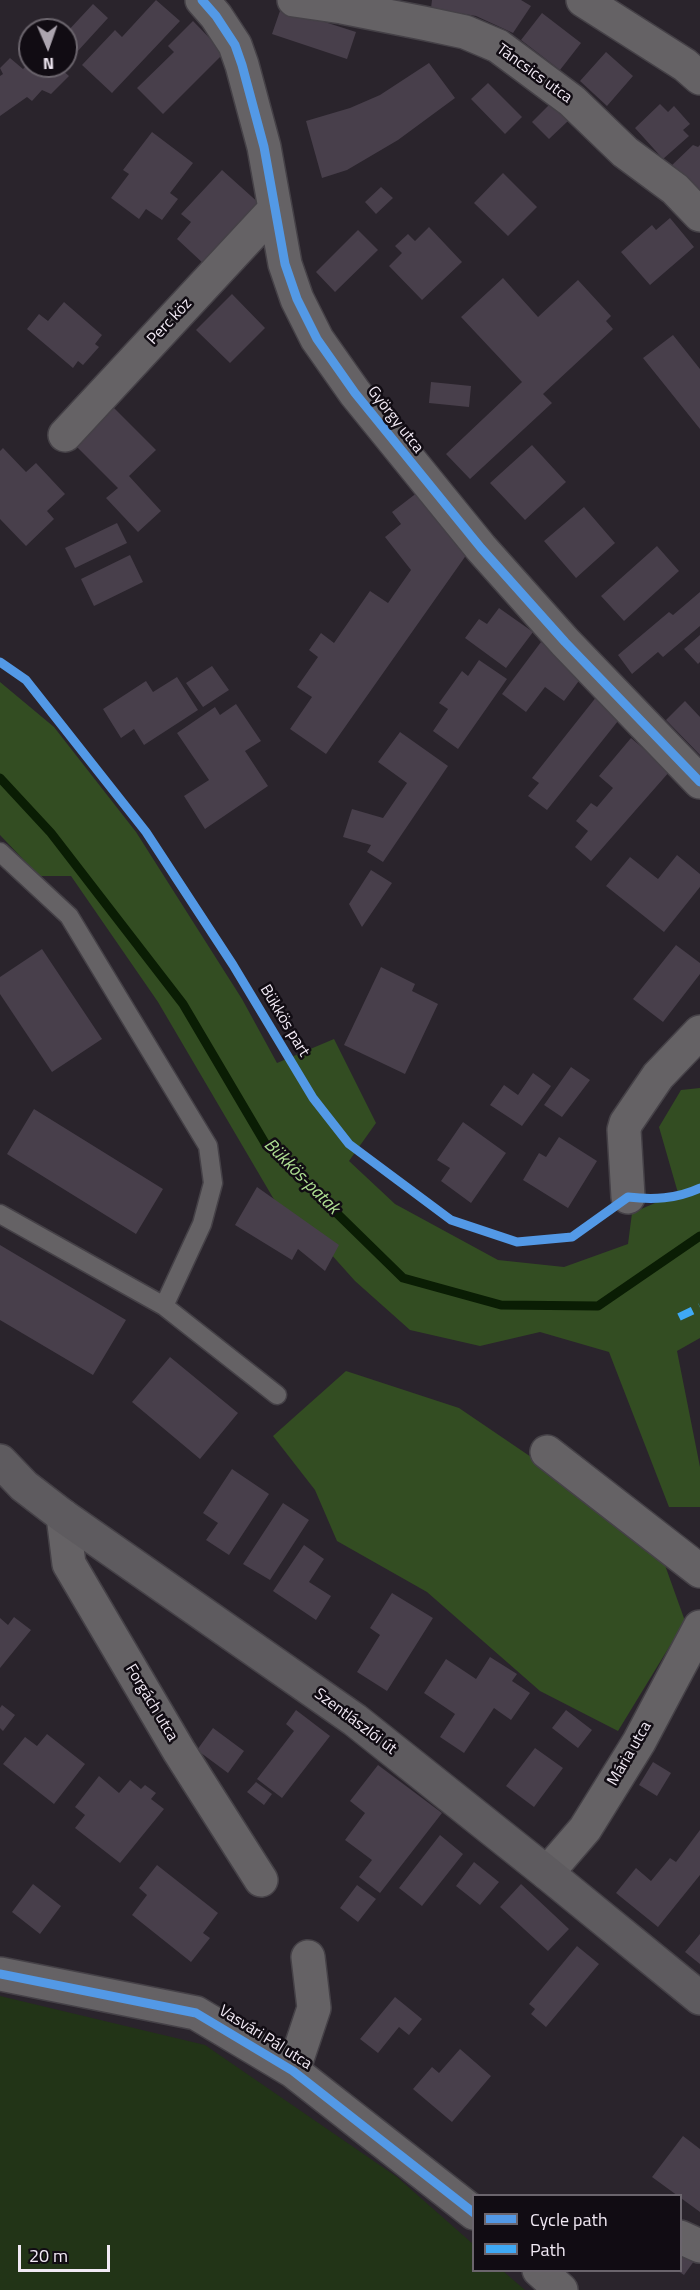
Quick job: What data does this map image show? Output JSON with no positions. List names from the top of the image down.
{
  "streets": {
    "main road": ["Szentlászlói út"],
    "street": [
      "Táncsics utca",
      "Perc köz",
      "György utca",
      "Forgách utca",
      "Mária utca",
      "Vasvári Pál utca"
    ],
    "cycle path": ["Bükkös part"]
  },
  "crossings": [
    ["Perc köz", "György utca"],
    ["Forgách utca", "Szentlászlói út"],
    ["Szentlászlói út", "Mária utca"]
  ],
  "water": ["Bükkös-patak"],
  "legend": ["Cycle path", "Path"],
  "scale_bar": "20 m",
  "north": "bottom"
}
